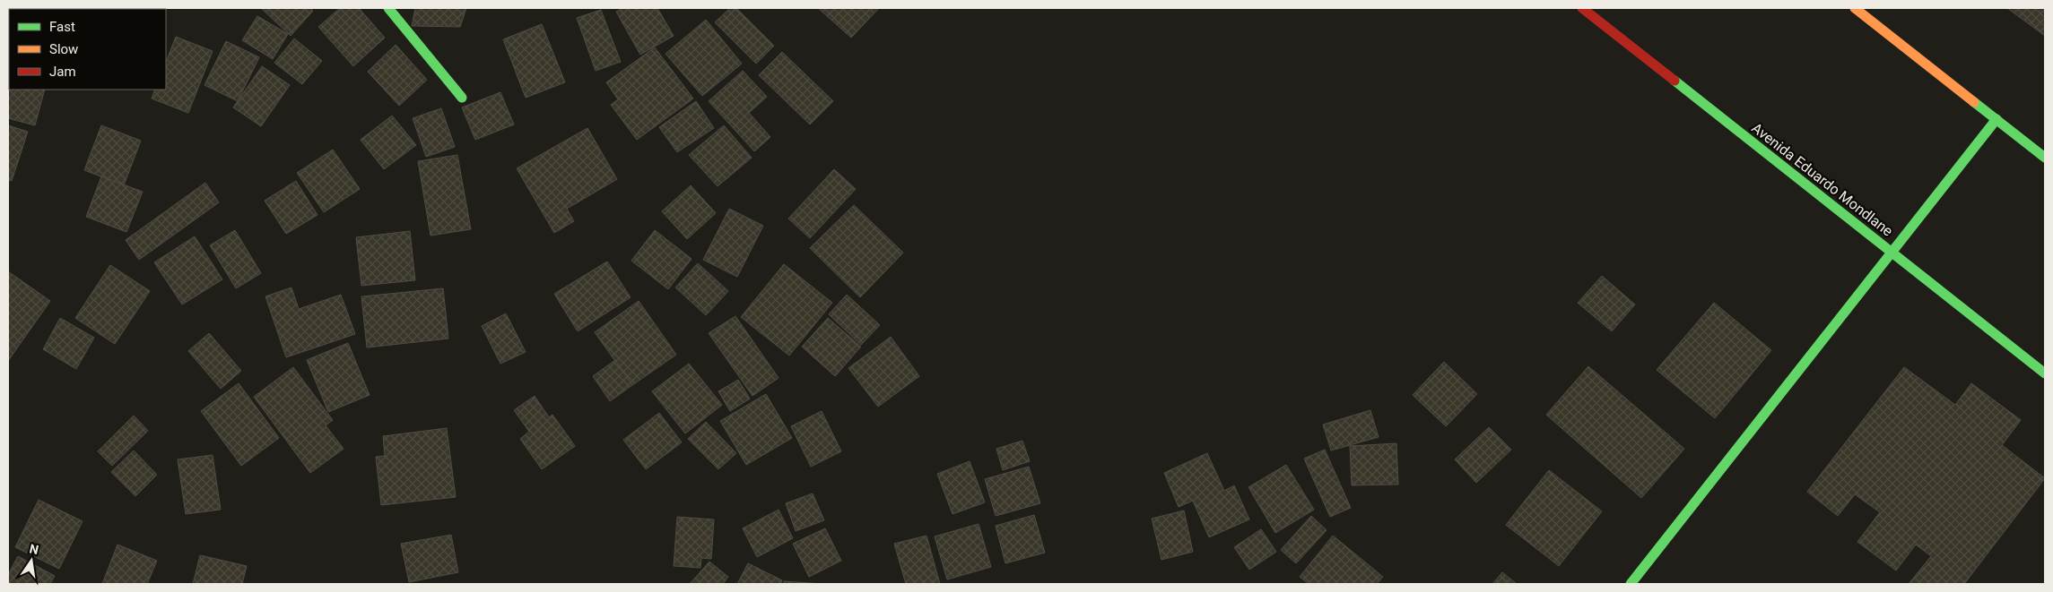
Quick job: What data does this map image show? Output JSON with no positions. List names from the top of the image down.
{
  "streets": {
    "main road": ["Avenida Eduardo Mondlane"]
  },
  "legend": ["Fast", "Slow", "Jam"],
  "north": "top"
}
